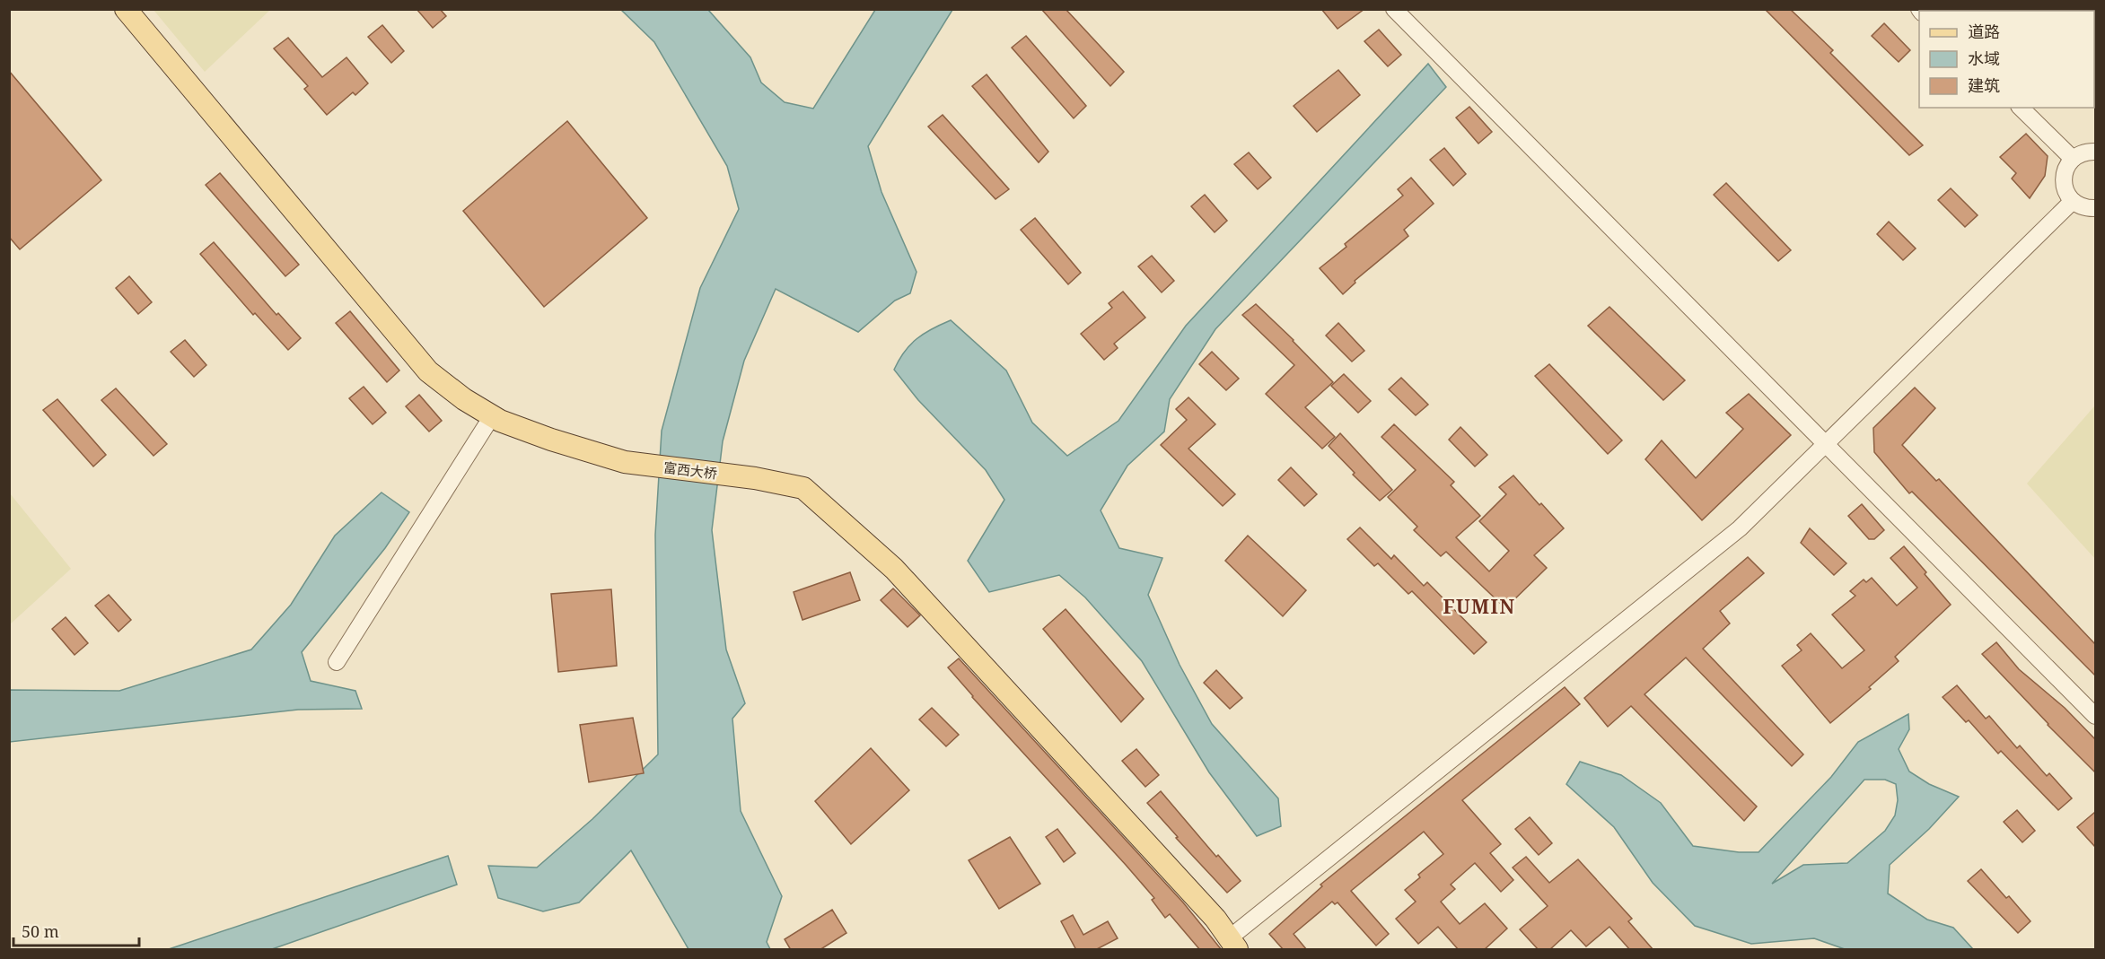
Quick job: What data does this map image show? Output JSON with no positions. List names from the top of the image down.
{
  "streets": {
    "main road": ["富西大桥"]
  },
  "districts": ["FUMIN"],
  "legend": ["道路", "水域", "建筑"],
  "scale_bar": "50 m"
}
